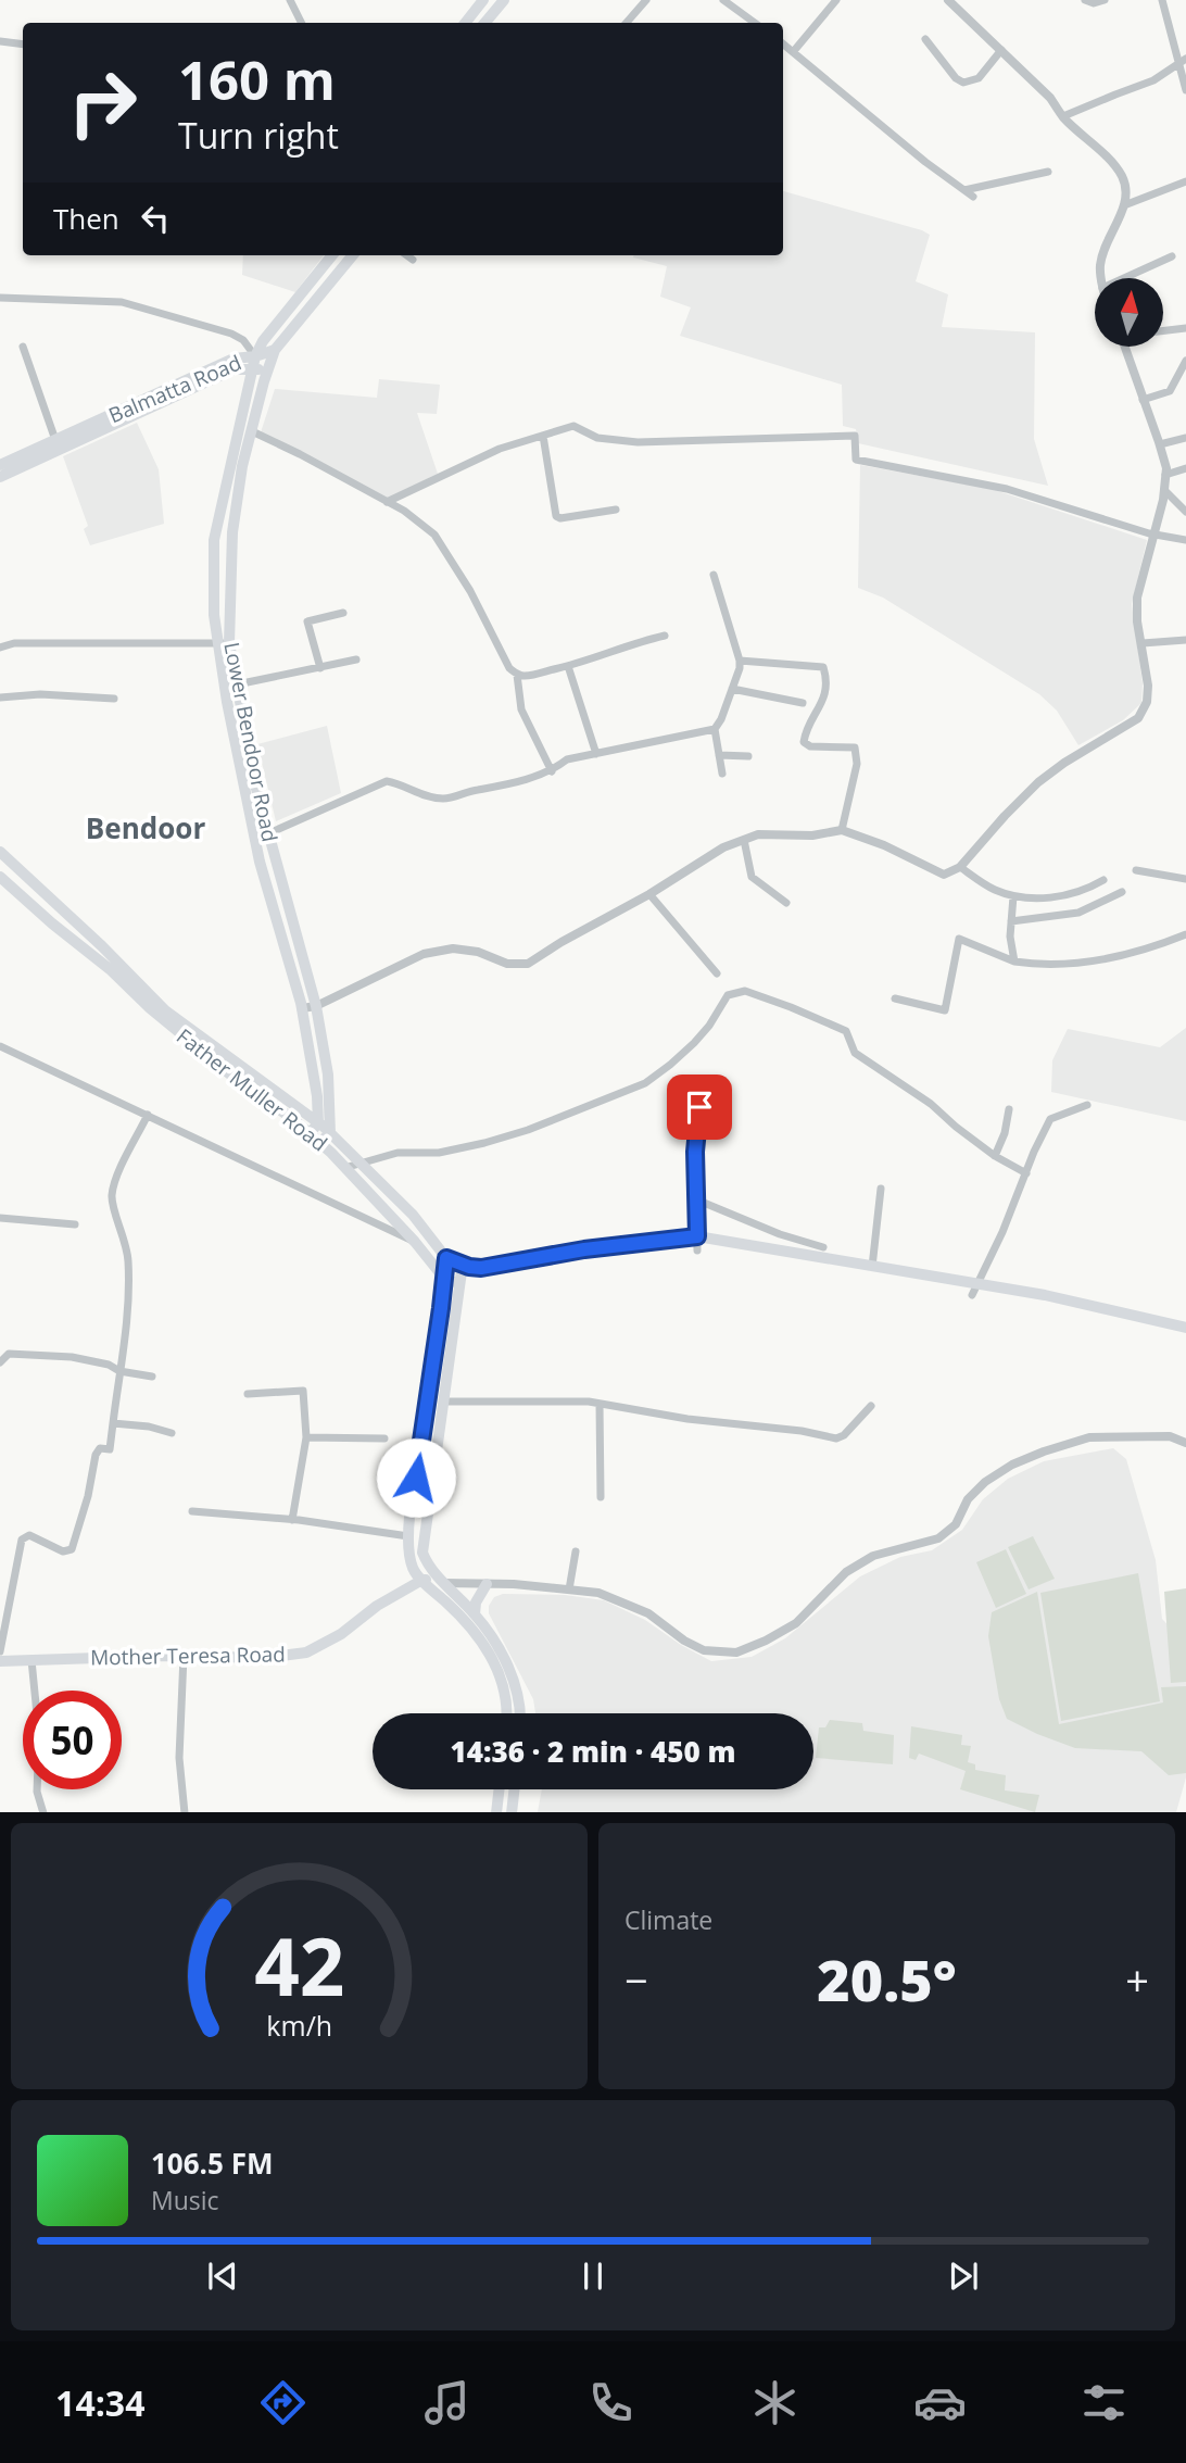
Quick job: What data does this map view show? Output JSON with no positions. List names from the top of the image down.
{
  "streets": {
    "main road": [
      "Balmatta Road",
      "Lower Bendoor Road",
      "Father Muller Road",
      "Mother Teresa Road"
    ]
  },
  "crossings": [
    ["Balmatta Road", "Lower Bendoor Road"]
  ],
  "districts": ["Bendoor"],
  "north": "top",
  "page": {
    "turn": ["160 m", "Turn right"],
    "then": "Then",
    "limit": "50",
    "trip": "14:36 · 2 min · 450 m",
    "tile": "Climate",
    "heat": ["−", "20.5°", "+"],
    "song": ["106.5 FM", "Music"],
    "tabs": "14:34",
    "gauge": ["42", "km/h"]
  }
}
